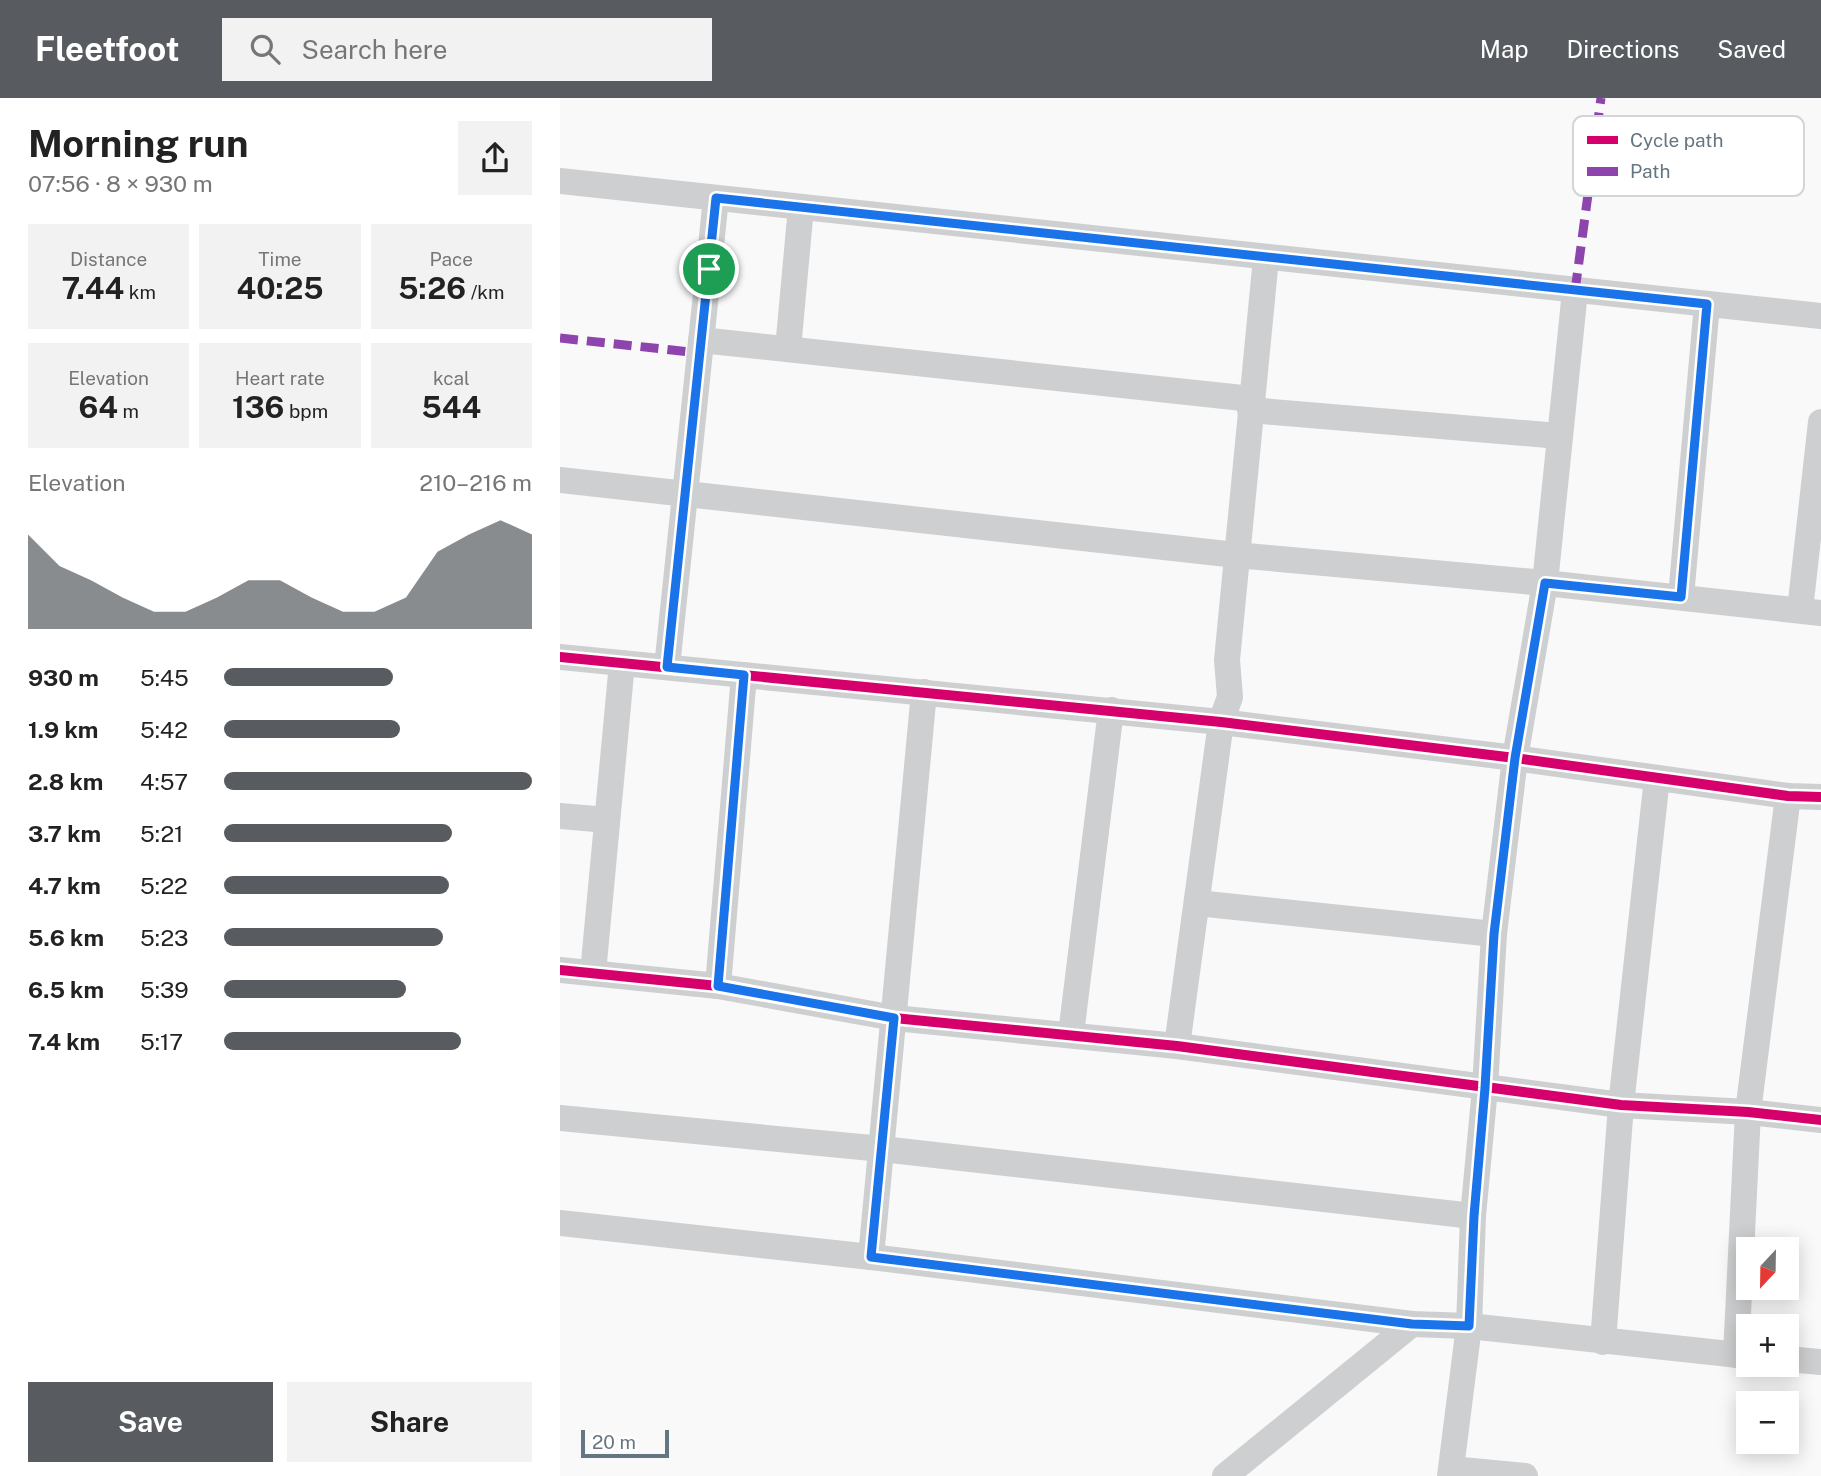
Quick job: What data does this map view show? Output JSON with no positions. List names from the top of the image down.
{
  "legend": ["Cycle path", "Path"],
  "scale_bar": "20 m",
  "north": "bottom",
  "page": {
    "header": "Fleetfoot",
    "search": "Search here",
    "nav": ["Map", "Directions", "Saved"],
    "heading": ["Morning run", "07:56 · 8 × 930 m"],
    "stats": [
      ["Distance", "7.44 km"],
      ["Time", "40:25"],
      ["Pace", "5:26 /km"],
      ["Elevation", "64 m"],
      ["Heart rate", "136 bpm"],
      ["kcal", "544"]
    ],
    "chart": ["Elevation", "210–216 m"],
    "list": [
      {
        "name": "930 m",
        "note": "5:45"
      },
      {
        "name": "1.9 km",
        "note": "5:42"
      },
      {
        "name": "2.8 km",
        "note": "4:57"
      },
      {
        "name": "3.7 km",
        "note": "5:21"
      },
      {
        "name": "4.7 km",
        "note": "5:22"
      },
      {
        "name": "5.6 km",
        "note": "5:23"
      },
      {
        "name": "6.5 km",
        "note": "5:39"
      },
      {
        "name": "7.4 km",
        "note": "5:17"
      }
    ],
    "map_buttons": ["+", "−"],
    "buttons": ["Save", "Share"],
    "scale": "20 m"
  }
}
